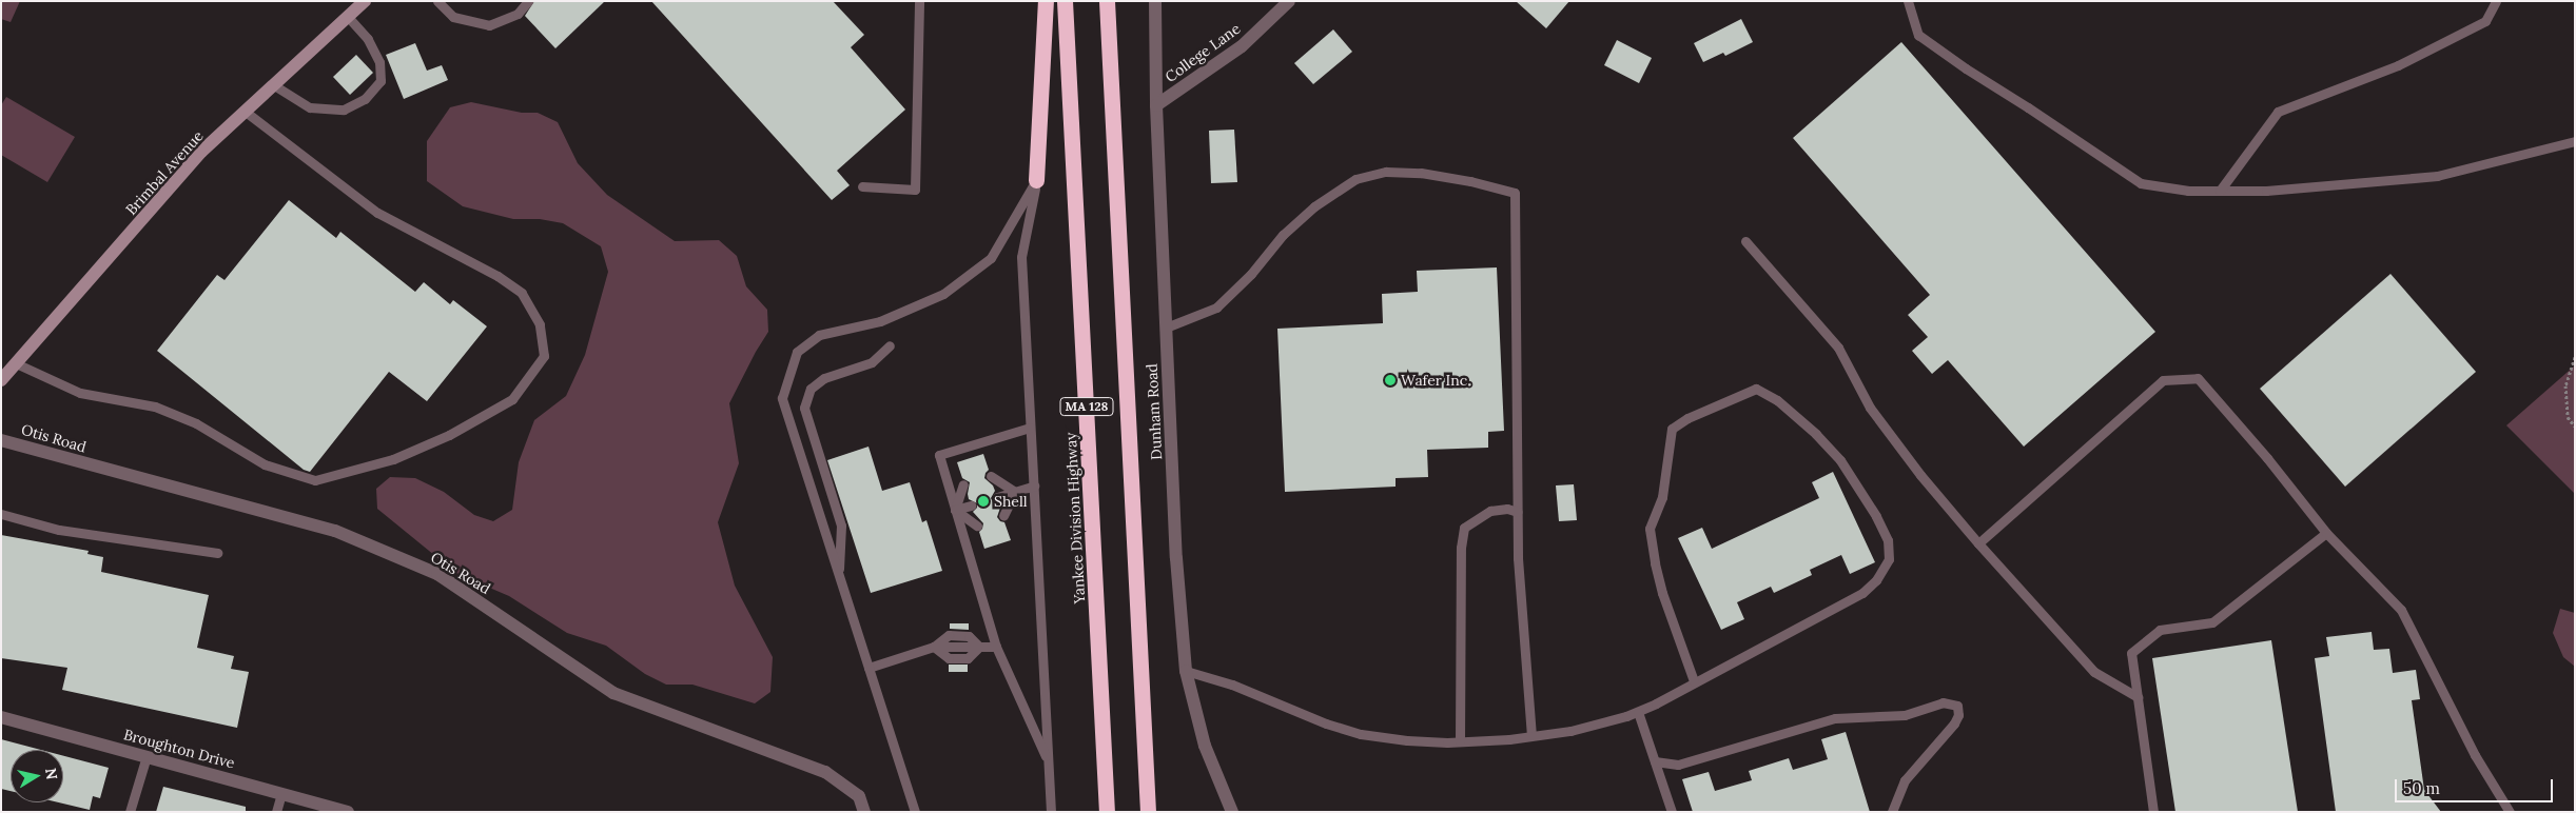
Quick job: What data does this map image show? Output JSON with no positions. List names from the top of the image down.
{
  "streets": {
    "highway": ["MA 128", "Yankee Division Highway"],
    "main road": ["Brimbal Avenue"],
    "street": [
      "College Lane",
      "Dunham Road",
      "Otis Road",
      "Broughton Drive"
    ]
  },
  "crossings": [
    ["College Lane", "Dunham Road"]
  ],
  "places": ["Wafer Inc.", "Shell"],
  "scale_bar": "50 m",
  "north": "right"
}
